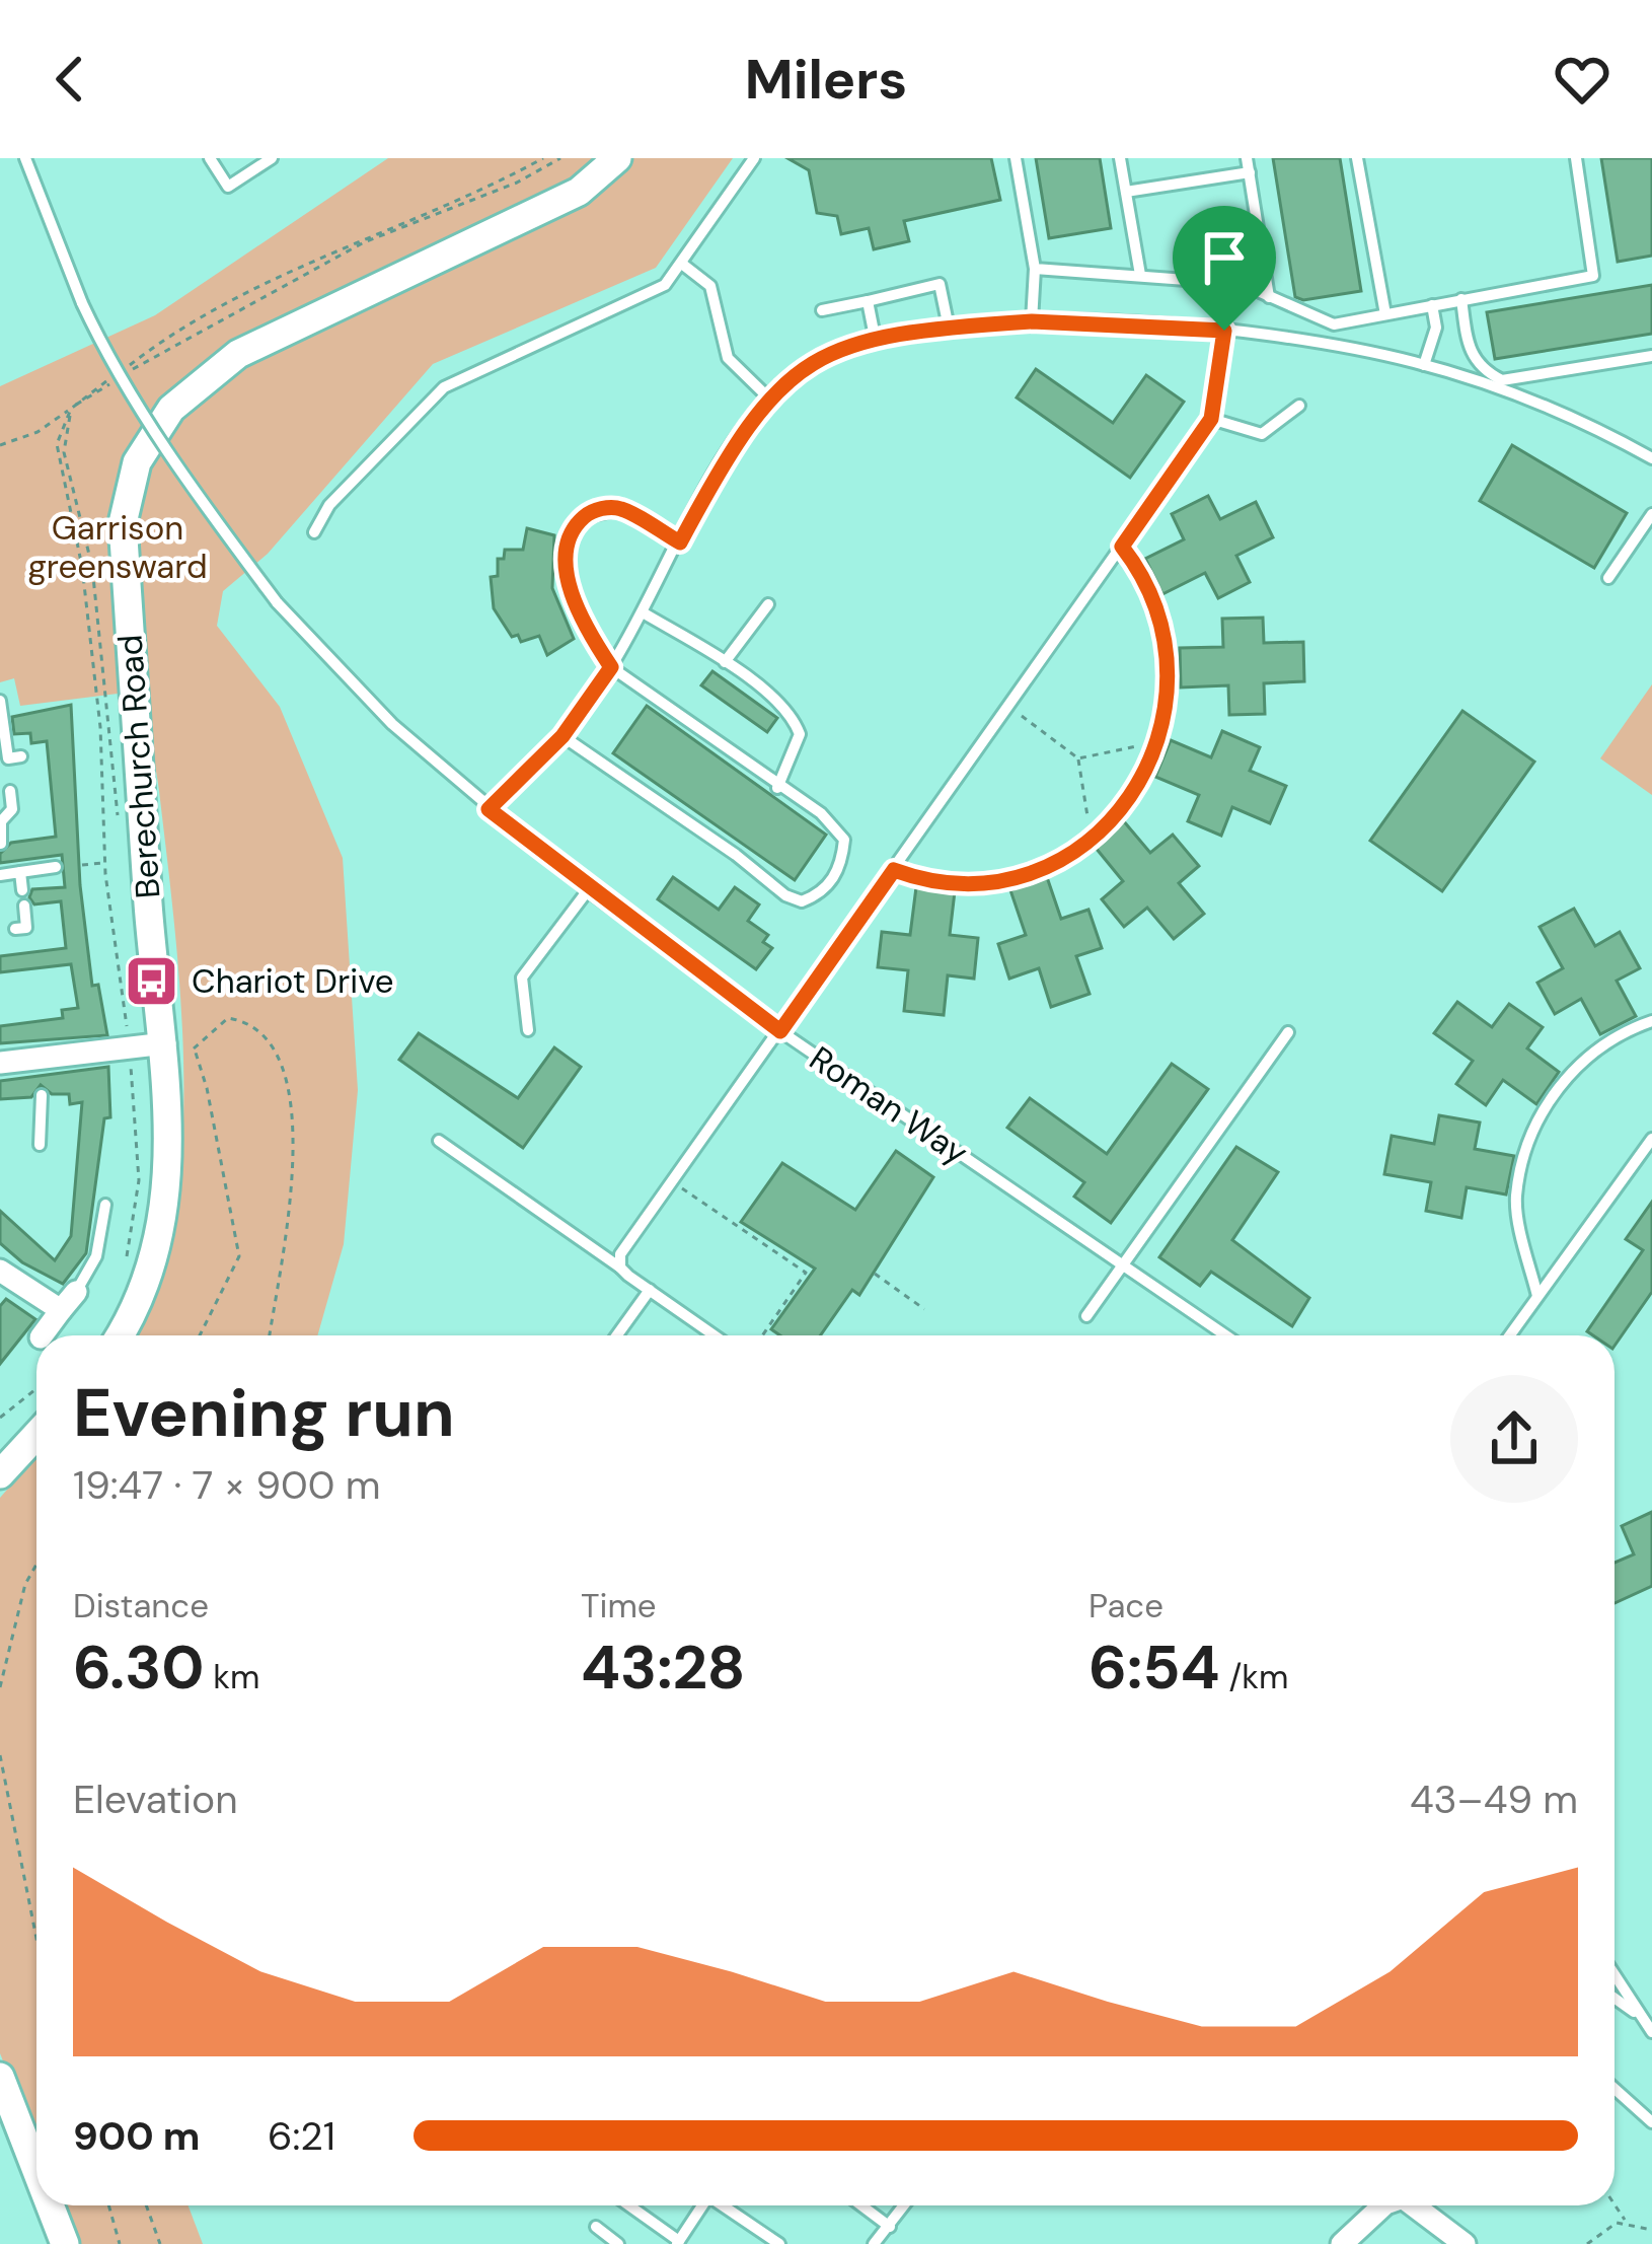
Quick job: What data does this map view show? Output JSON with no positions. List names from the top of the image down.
{
  "streets": {
    "street": ["Berechurch Road"],
    "lane": ["Roman Way"]
  },
  "parks": ["Garrison greensward"],
  "places": {
    "bus stop": ["Chariot Drive"]
  },
  "page": {
    "header": "Milers",
    "heading": ["Evening run", "19:47 · 7 × 900 m"],
    "stats": [
      ["Distance", "6.30 km"],
      ["Time", "43:28"],
      ["Pace", "6:54 /km"]
    ],
    "chart": ["Elevation", "43–49 m"],
    "list": [
      {
        "name": "900 m",
        "note": "6:21"
      }
    ]
  }
}
